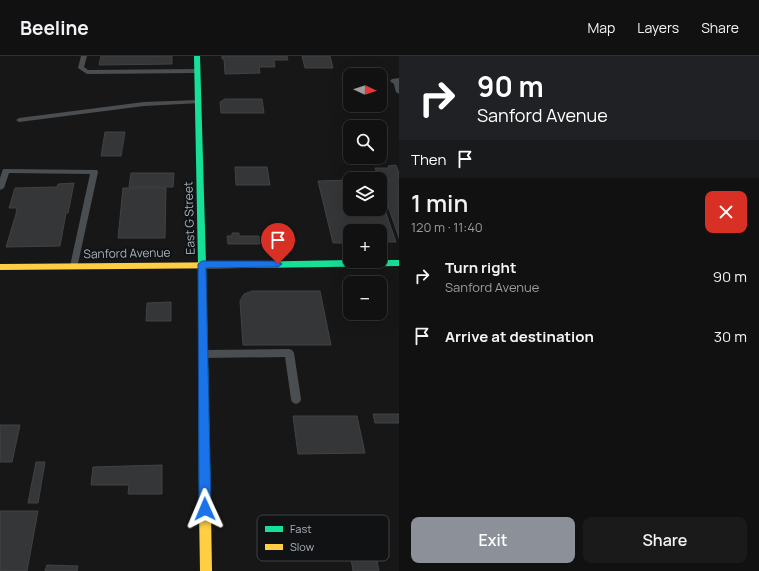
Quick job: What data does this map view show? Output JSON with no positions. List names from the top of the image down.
{
  "streets": {
    "street": ["East G Street", "Sanford Avenue"]
  },
  "crossings": [
    ["East G Street", "Sanford Avenue"]
  ],
  "legend": ["Fast", "Slow"],
  "north": "right",
  "page": {
    "header": "Beeline",
    "nav": ["Map", "Layers", "Share"],
    "turn": ["90 m", "Sanford Avenue"],
    "map_buttons": ["+", "−"],
    "then": "Then",
    "heading": ["1 min", "120 m · 11:40"],
    "list": [
      {
        "name": "Turn right",
        "note": "Sanford Avenue",
        "value": "90 m"
      },
      {
        "name": "Arrive at destination",
        "value": "30 m"
      }
    ],
    "buttons": ["Exit", "Share"]
  }
}
